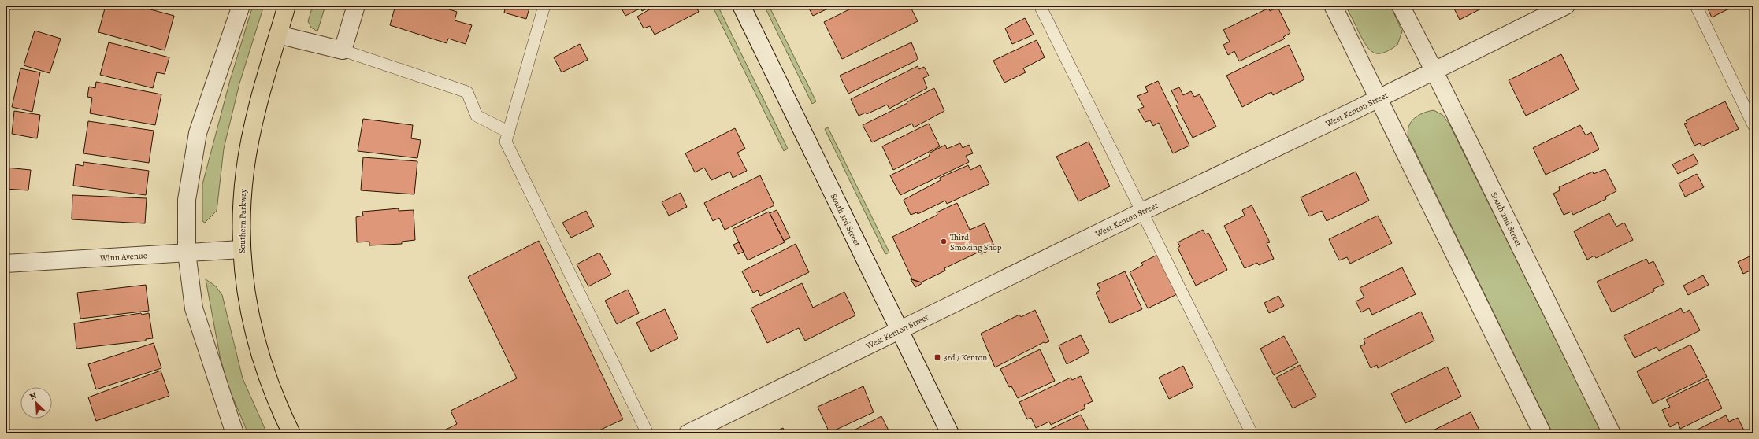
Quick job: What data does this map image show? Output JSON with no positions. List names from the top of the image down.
{
  "streets": {
    "main road": ["Southern Parkway"],
    "street": [
      "West Kenton Street",
      "South 3rd Street",
      "South 2nd Street",
      "Winn Avenue"
    ]
  },
  "crossings": [
    ["West Kenton Street", "South 3rd Street"],
    ["West Kenton Street", "South 2nd Street"],
    ["Southern Parkway", "Winn Avenue"]
  ],
  "places": {
    "other": ["Third Smoking Shop"],
    "transit": ["3rd / Kenton"]
  },
  "north": "top left"
}
